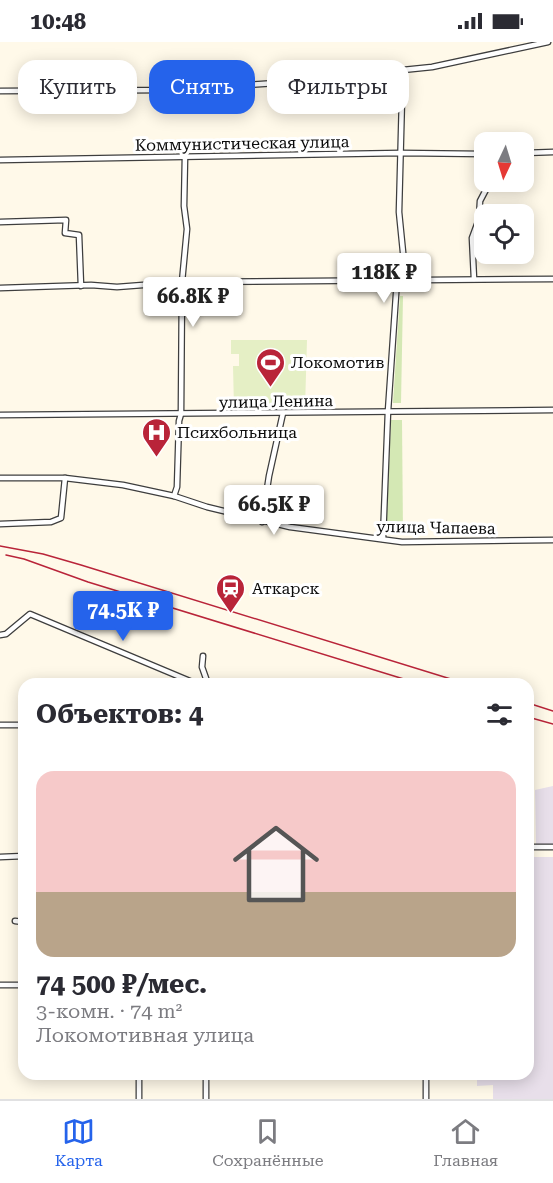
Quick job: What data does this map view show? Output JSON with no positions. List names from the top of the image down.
{
  "streets": {
    "street": ["Коммунистическая улица", "улица Ленина", "улица Чапаева"]
  },
  "places": {
    "sports": ["Локомотив"],
    "hospital": ["Психбольница"],
    "station": ["Аткарск"]
  },
  "north": "bottom",
  "page": {
    "status": "10:48",
    "chip": ["Купить", "Снять", "Фильтры"],
    "price": [
      "118K ₽",
      "66.8K ₽",
      "66.5K ₽",
      "74.5K ₽"
    ],
    "heading": "Объектов: 4",
    "list": [
      {
        "name": "74 500 ₽/мес.",
        "note": "3-комн. · 74 m² · Локомотивная улица"
      }
    ],
    "tabs": ["Карта", "Сохранённые", "Главная"]
  }
}
